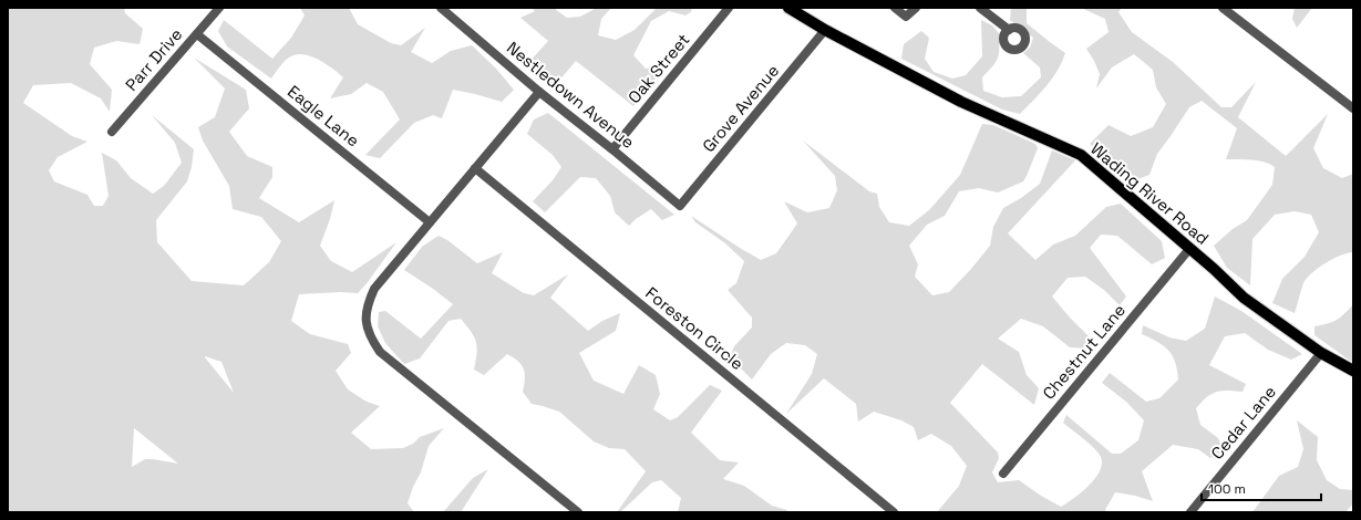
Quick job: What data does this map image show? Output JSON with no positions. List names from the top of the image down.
{
  "streets": {
    "main road": ["Wading River Road"],
    "street": [
      "Parr Drive",
      "Oak Street",
      "Nestledown Avenue",
      "Grove Avenue",
      "Eagle Lane",
      "Foreston Circle",
      "Chestnut Lane",
      "Cedar Lane"
    ]
  },
  "crossings": [
    ["Parr Drive", "Eagle Lane"],
    ["Oak Street", "Nestledown Avenue"],
    ["Nestledown Avenue", "Grove Avenue"],
    ["Grove Avenue", "Wading River Road"],
    ["Wading River Road", "Chestnut Lane"],
    ["Wading River Road", "Cedar Lane"]
  ],
  "scale_bar": "100 m"
}
